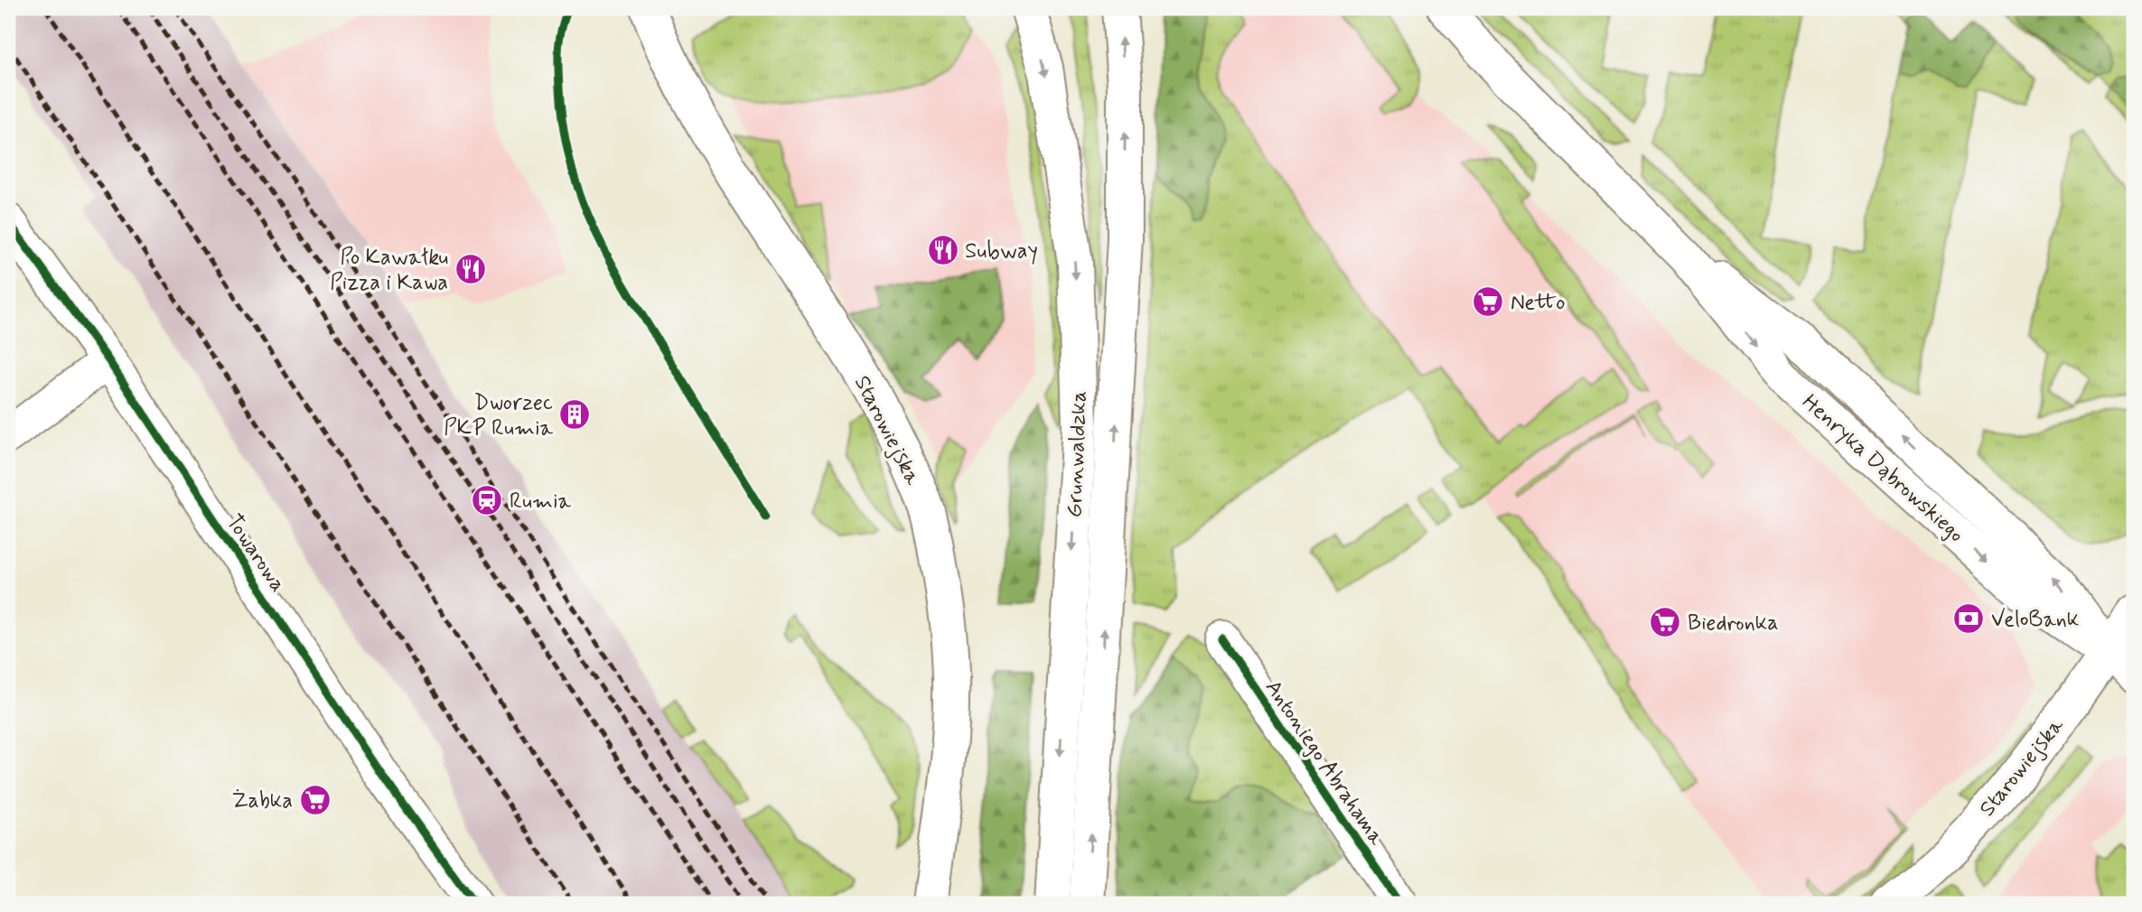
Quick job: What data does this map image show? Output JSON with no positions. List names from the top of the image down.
{
  "streets": {
    "main road": [
      "Starowiejska",
      "Grunwaldzka",
      "Henryka Dąbrowskiego",
      "Towarowa",
      "Antoniego Abrahama"
    ]
  },
  "crossings": [
    ["Starowiejska", "Henryka Dąbrowskiego"]
  ],
  "places": {
    "restaurant": ["Subway", "Po Kawałku Pizza i Kawa"],
    "supermarket": ["Netto", "Biedronka", "Żabka"],
    "building": ["Dworzec PKP Rumia"],
    "station": ["Rumia"],
    "bank": ["VeloBank"]
  }
}
